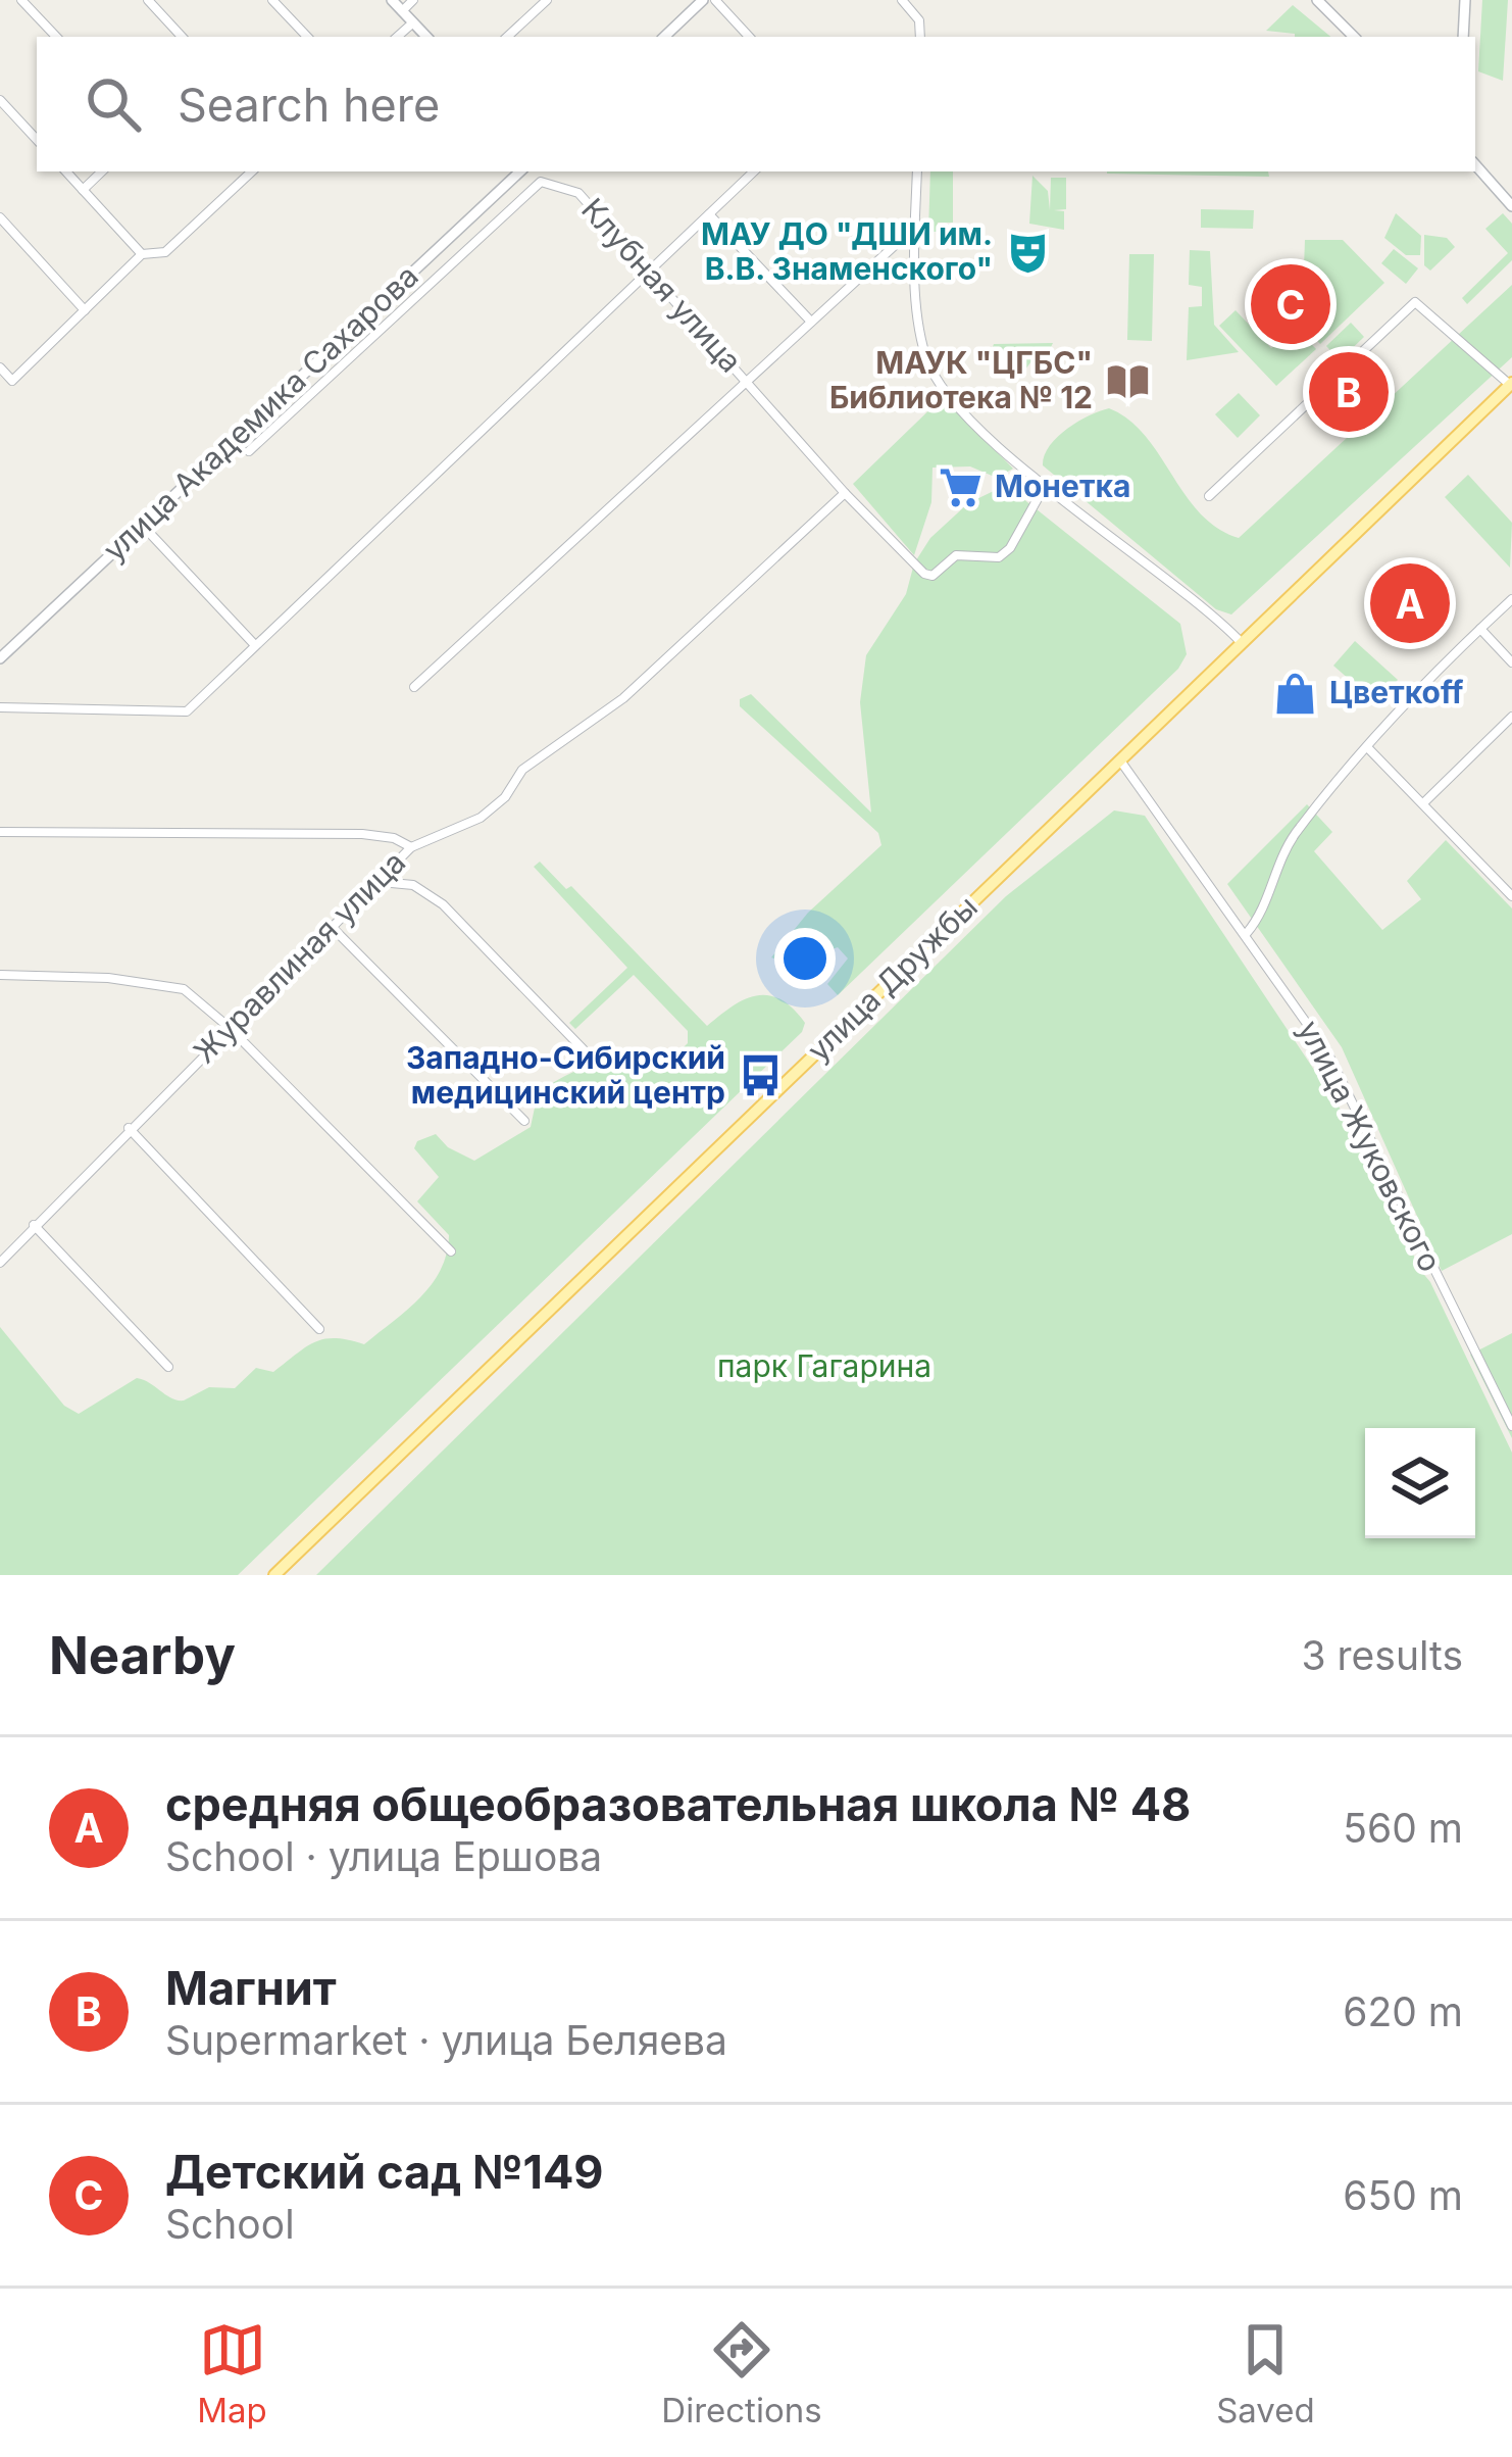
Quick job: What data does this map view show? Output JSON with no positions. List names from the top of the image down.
{
  "streets": {
    "main road": ["улица Дружбы"],
    "street": [
      "Клубная улица",
      "улица Академика Сахарова",
      "Журавлиная улица",
      "улица Жуковского"
    ]
  },
  "crossings": [
    ["Клубная улица", "Журавлиная улица"],
    ["улица Дружбы", "улица Жуковского"]
  ],
  "parks": ["парк Гагарина"],
  "places": {
    "theatre": ["МАУ ДО \"ДШИ им. В.В. Знаменского\""],
    "library": ["МАУК \"ЦГБС\" Библиотека № 12"],
    "supermarket": ["Монетка"],
    "shop": ["Цветкоff"],
    "bus stop": ["Западно-Сибирский медицинский центр"]
  },
  "page": {
    "search": "Search here",
    "pins": ["C", "B", "A"],
    "heading": ["Nearby", "3 results"],
    "list": [
      {
        "mark": "A",
        "name": "средняя общеобразовательная школа № 48",
        "note": "School · улица Ершова",
        "value": "560 m"
      },
      {
        "mark": "B",
        "name": "Магнит",
        "note": "Supermarket · улица Беляева",
        "value": "620 m"
      },
      {
        "mark": "C",
        "name": "Детский сад №149",
        "note": "School",
        "value": "650 m"
      }
    ],
    "nav": ["Map", "Directions", "Saved"]
  }
}
